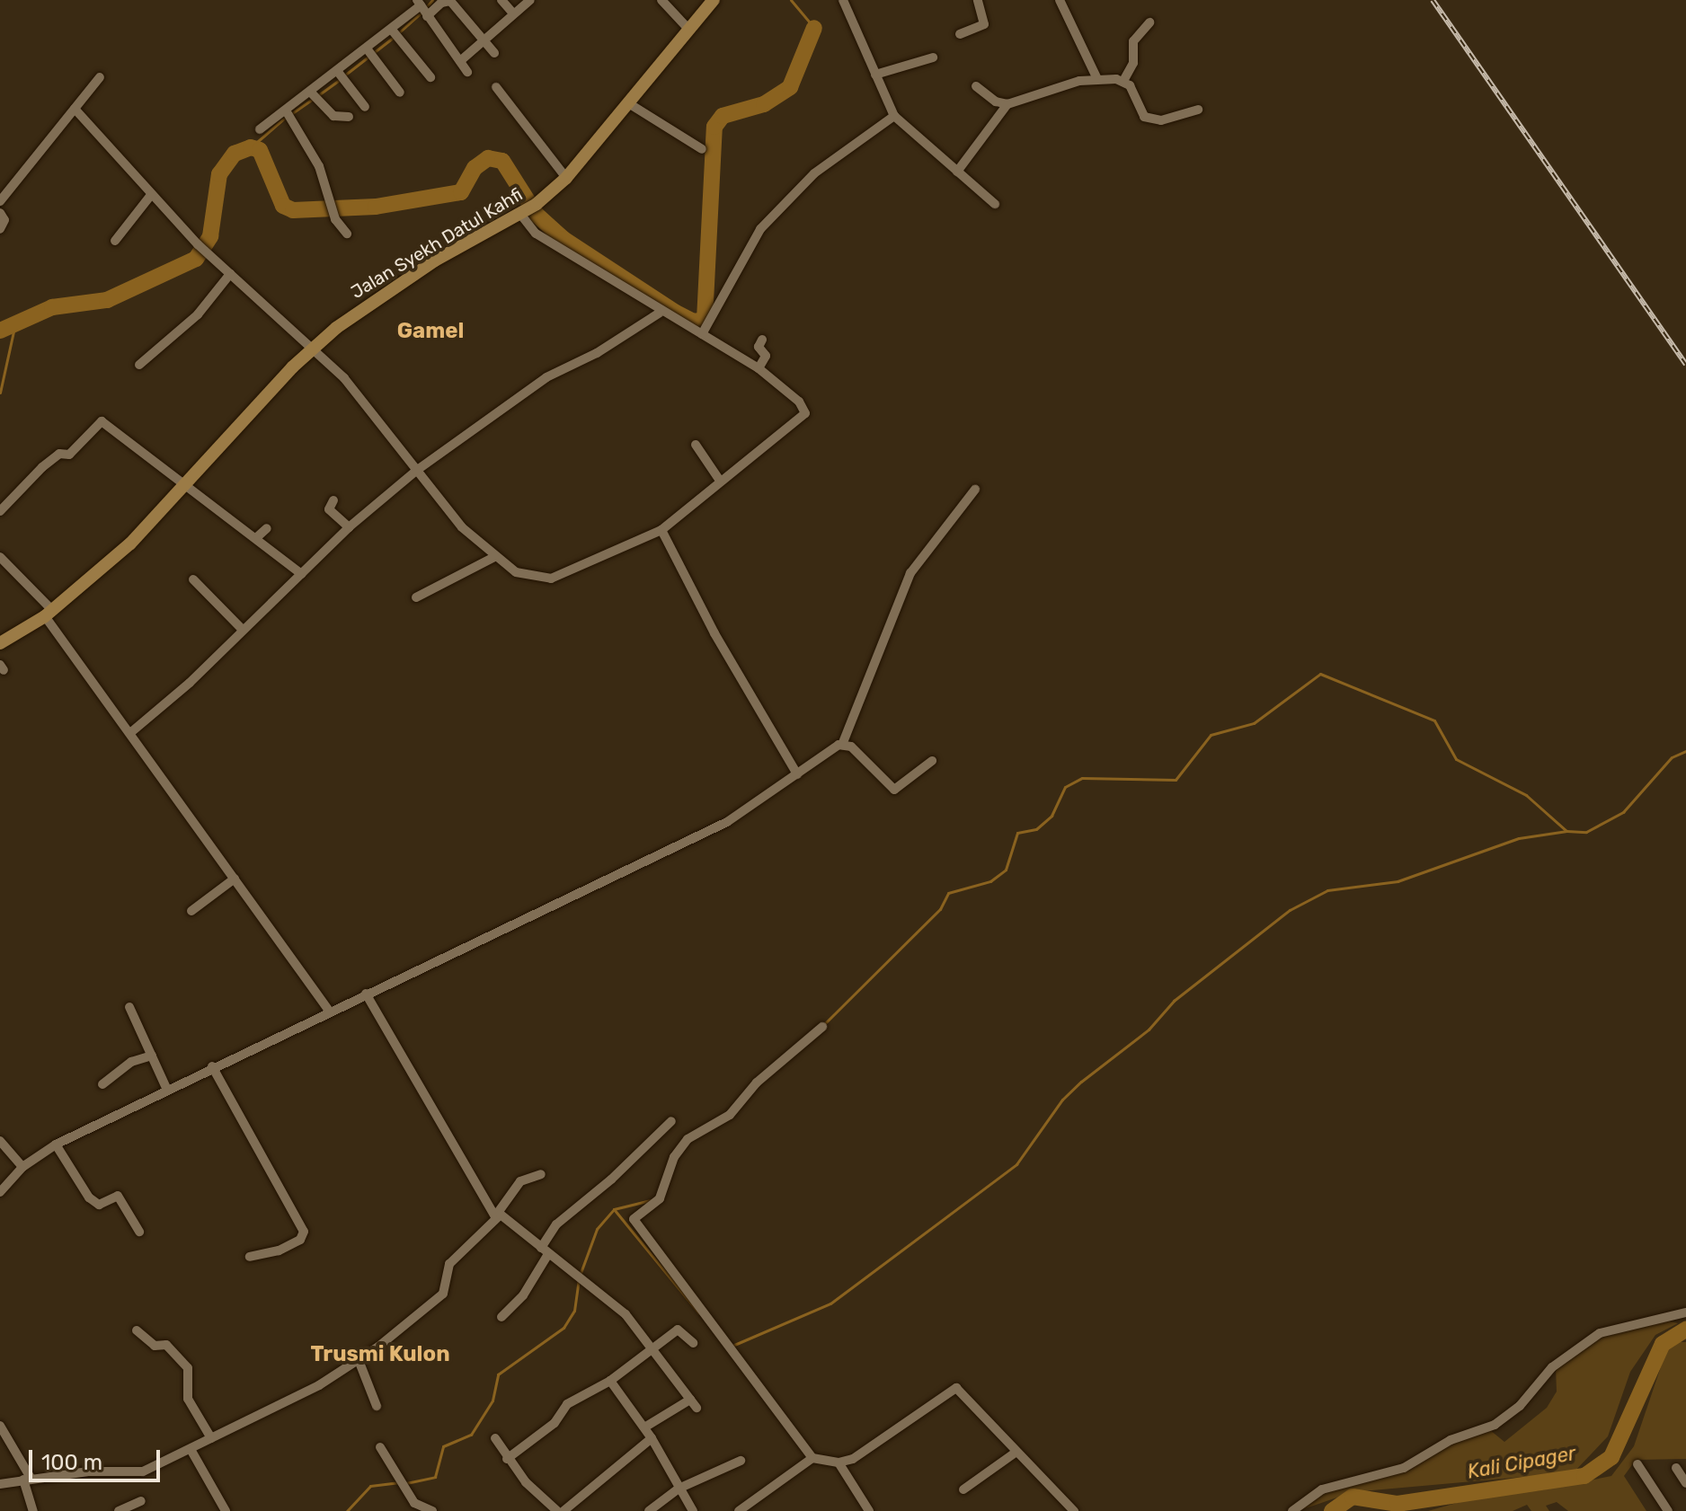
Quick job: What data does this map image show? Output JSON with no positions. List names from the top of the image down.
{
  "streets": {
    "street": ["Jalan Syekh Datul Kahfi"]
  },
  "districts": ["Gamel", "Trusmi Kulon"],
  "water": ["Kali Cipager"],
  "scale_bar": "100 m"
}
